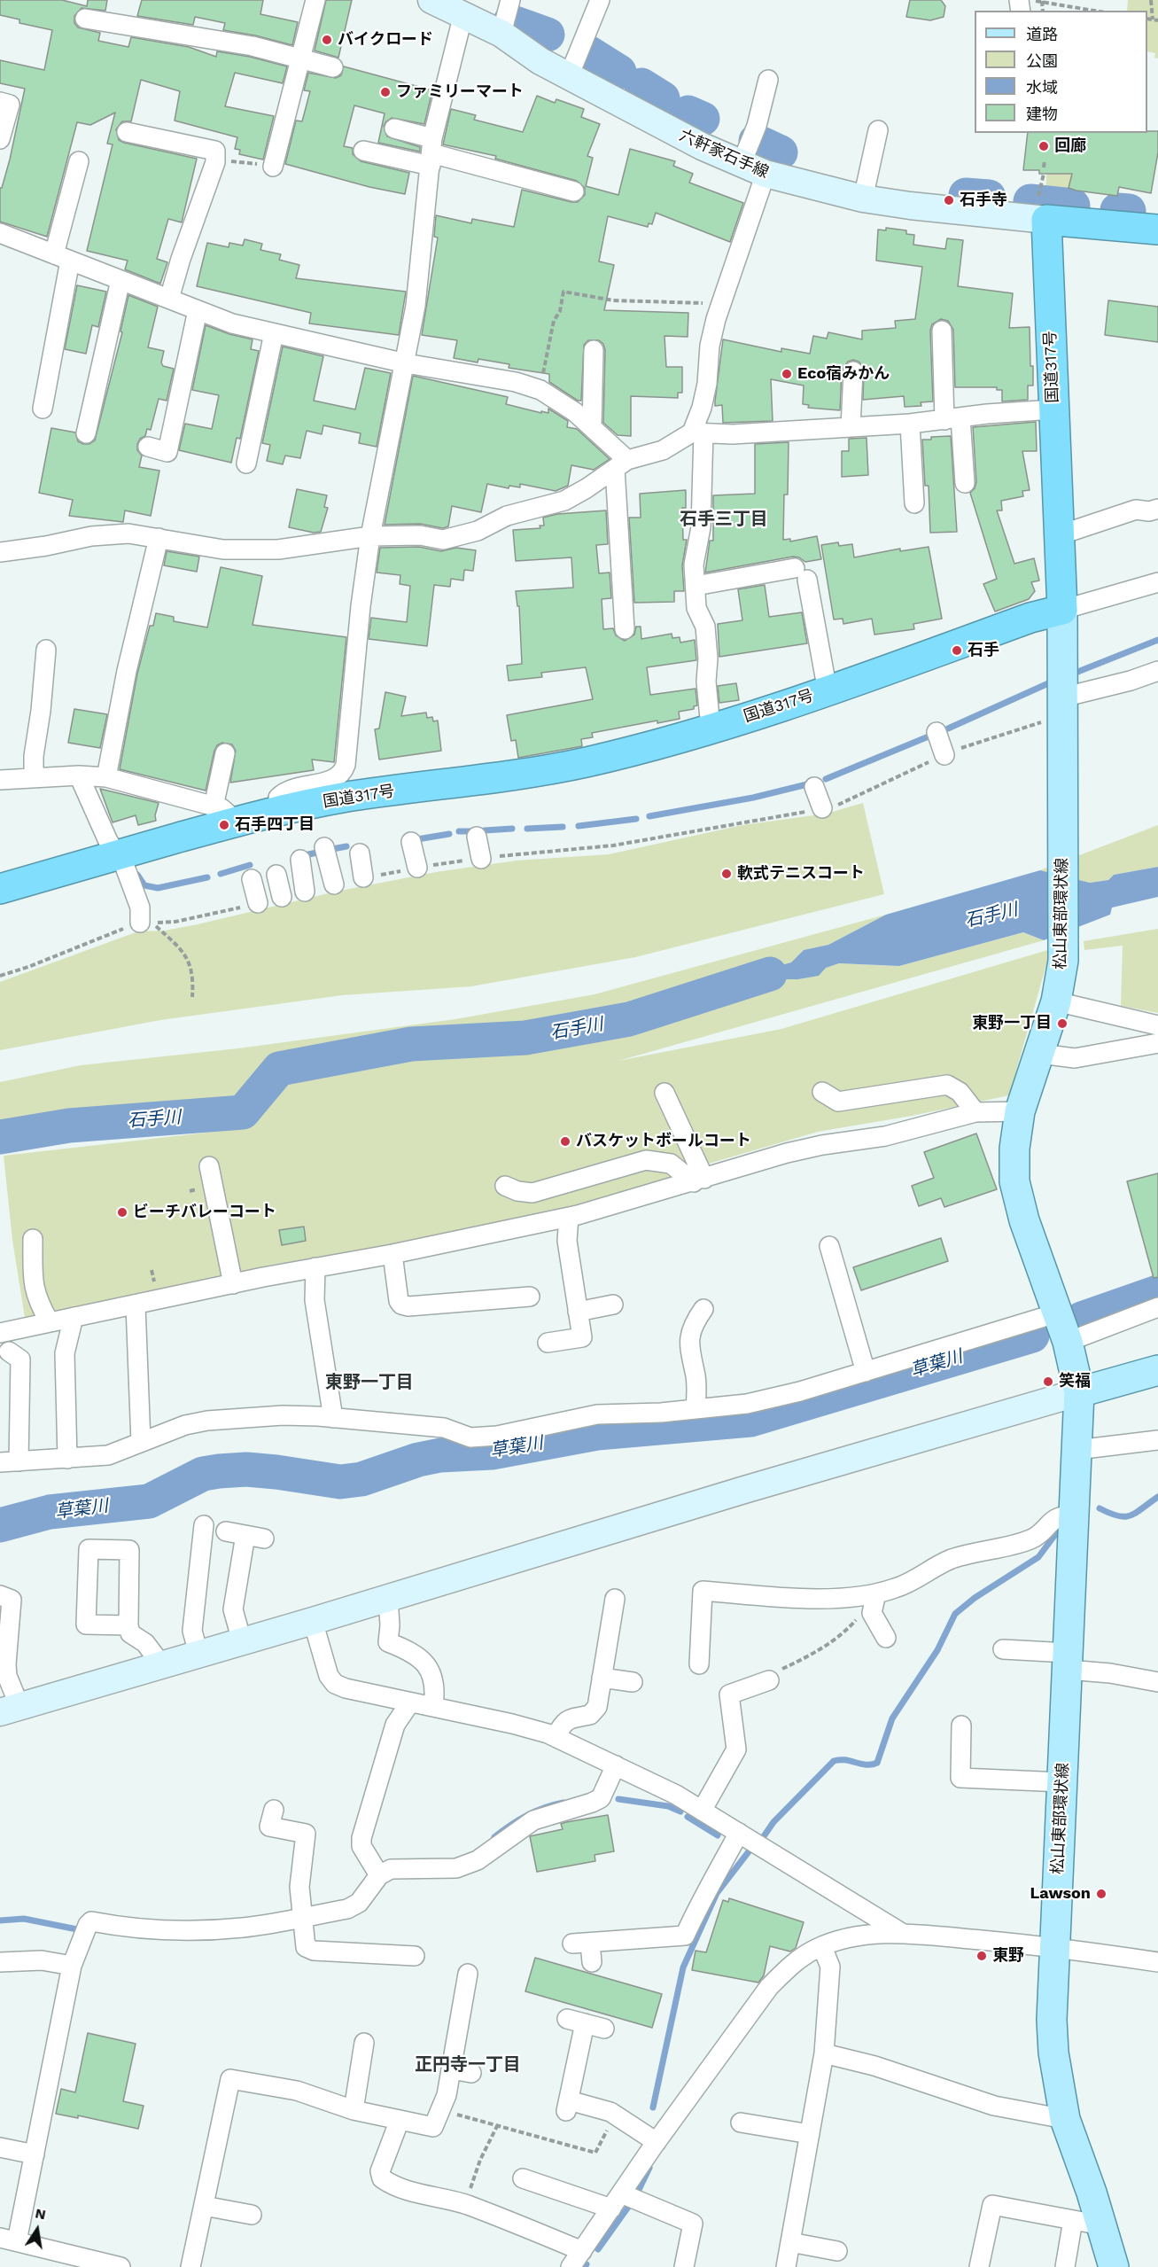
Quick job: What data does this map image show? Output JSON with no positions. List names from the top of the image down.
{
  "streets": {
    "highway": ["国道317号"],
    "main road": ["松山東部環状線"],
    "street": ["六軒家石手線"]
  },
  "crossings": [
    ["六軒家石手線", "国道317号"],
    ["国道317号", "松山東部環状線"]
  ],
  "districts": ["石手三丁目", "東野一丁目", "正円寺一丁目"],
  "water": ["石手川", "草葉川"],
  "places": [
    "バイクロード",
    "ファミリーマート",
    "回廊",
    "石手寺",
    "Eco宿みかん",
    "石手",
    "石手四丁目",
    "軟式テニスコート",
    "東野一丁目",
    "バスケットボールコート",
    "ビーチバレーコート",
    "笑福",
    "Lawson",
    "東野"
  ],
  "legend": [
    "道路",
    "公園",
    "水域",
    "建物"
  ],
  "north": "top"
}
